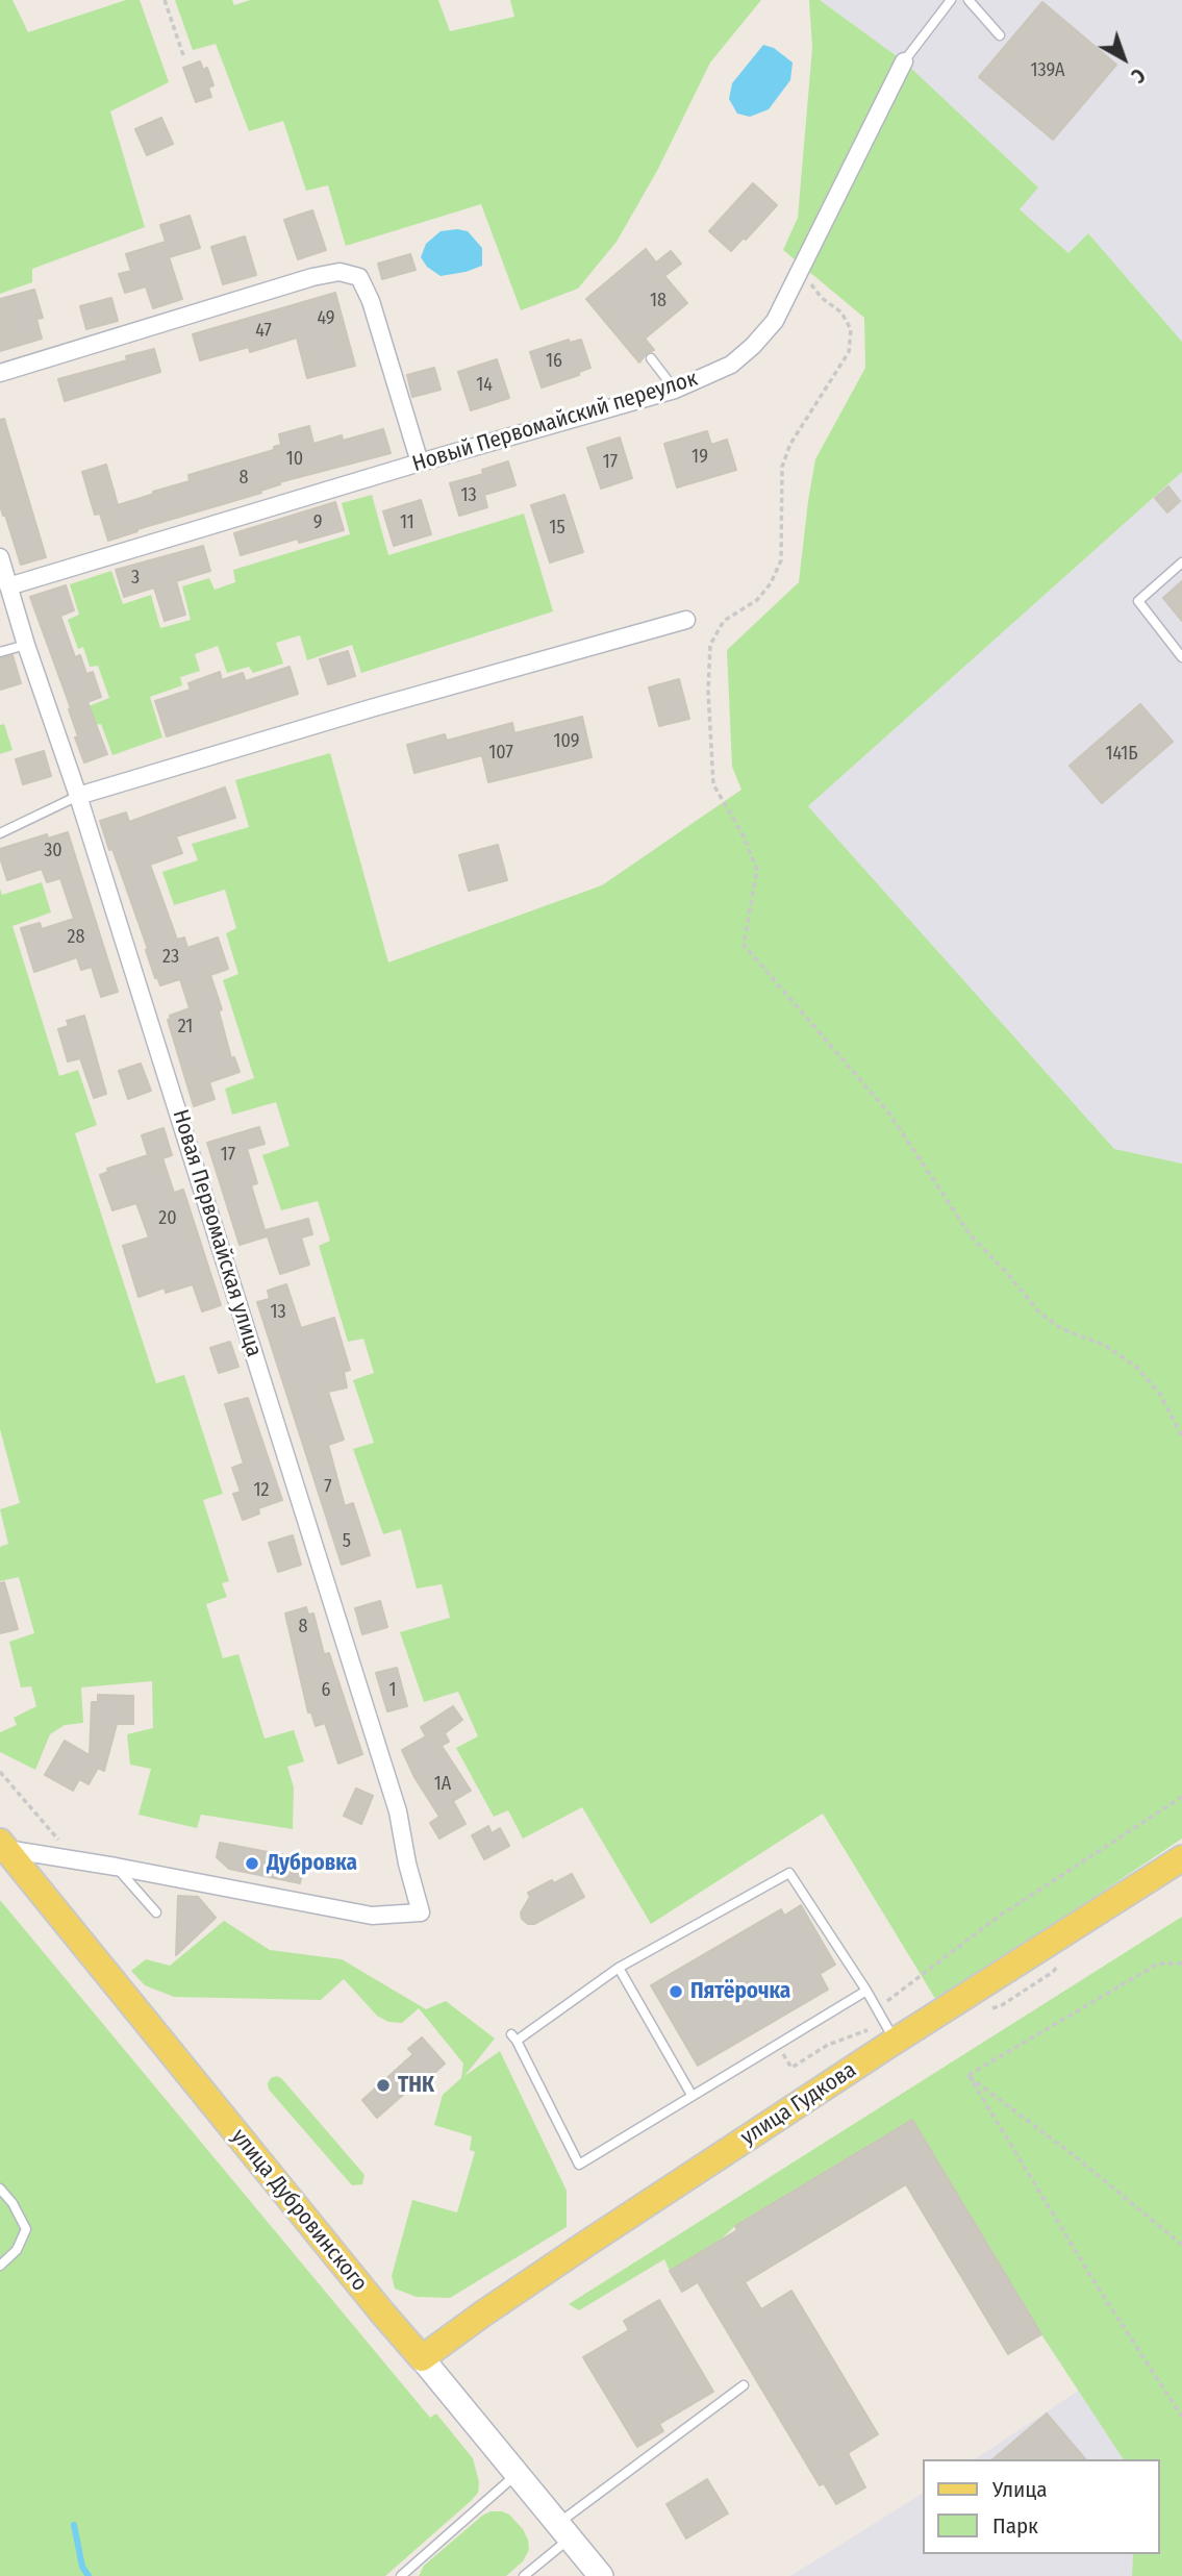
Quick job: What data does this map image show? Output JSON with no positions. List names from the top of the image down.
{
  "streets": {
    "main road": ["улица Гудкова", "улица Дубровинского"],
    "street": ["Новый Первомайский переулок", "Новая Первомайская улица"]
  },
  "crossings": [
    ["Новый Первомайский переулок", "Новая Первомайская улица"],
    ["улица Гудкова", "улица Дубровинского"]
  ],
  "places": ["Дубровка", "Пятёрочка", "ТНК"],
  "house_numbers": [
    "139А",
    "18",
    "49",
    "47",
    "16",
    "14",
    "19",
    "10",
    "17",
    "8",
    "13",
    "9",
    "11",
    "15",
    "3",
    "109",
    "107",
    "141Б",
    "30",
    "28",
    "23",
    "21",
    "17",
    "20",
    "13",
    "7",
    "12",
    "5",
    "8",
    "6",
    "1",
    "1А"
  ],
  "legend": ["Улица", "Парк"],
  "north": "bottom right"
}
